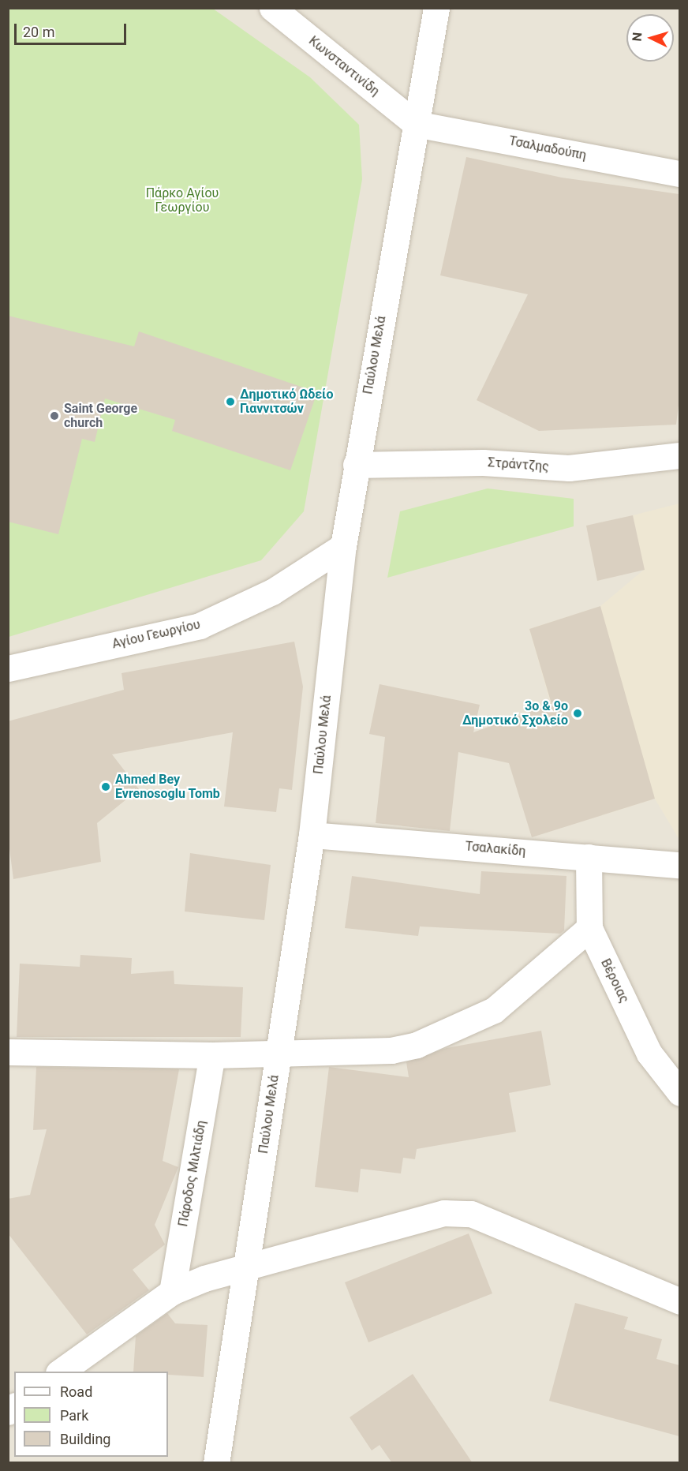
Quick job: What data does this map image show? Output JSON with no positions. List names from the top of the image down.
{
  "streets": {
    "street": [
      "Κωνσταντινίδη",
      "Τσαλμαδούπη",
      "Παύλου Μελά",
      "Στράντζης",
      "Αγίου Γεωργίου",
      "Τσαλακίδη",
      "Βέροιας",
      "Πάροδος Μιλτιάδη"
    ]
  },
  "crossings": [
    ["Κωνσταντινίδη", "Τσαλμαδούπη"],
    ["Κωνσταντινίδη", "Παύλου Μελά"],
    ["Τσαλμαδούπη", "Παύλου Μελά"],
    ["Παύλου Μελά", "Στράντζης"],
    ["Παύλου Μελά", "Αγίου Γεωργίου"],
    ["Παύλου Μελά", "Τσαλακίδη"],
    ["Τσαλακίδη", "Βέροιας"]
  ],
  "parks": ["Πάρκο Αγίου Γεωργίου"],
  "places": [
    "Δημοτικό Ωδείο Γιαννιτσών",
    "Saint George church",
    "3ο & 9ο Δημοτικό Σχολείο",
    "Ahmed Bey Evrenosoglu Tomb"
  ],
  "legend": ["Road", "Park", "Building"],
  "scale_bar": "20 m",
  "north": "left"
}
